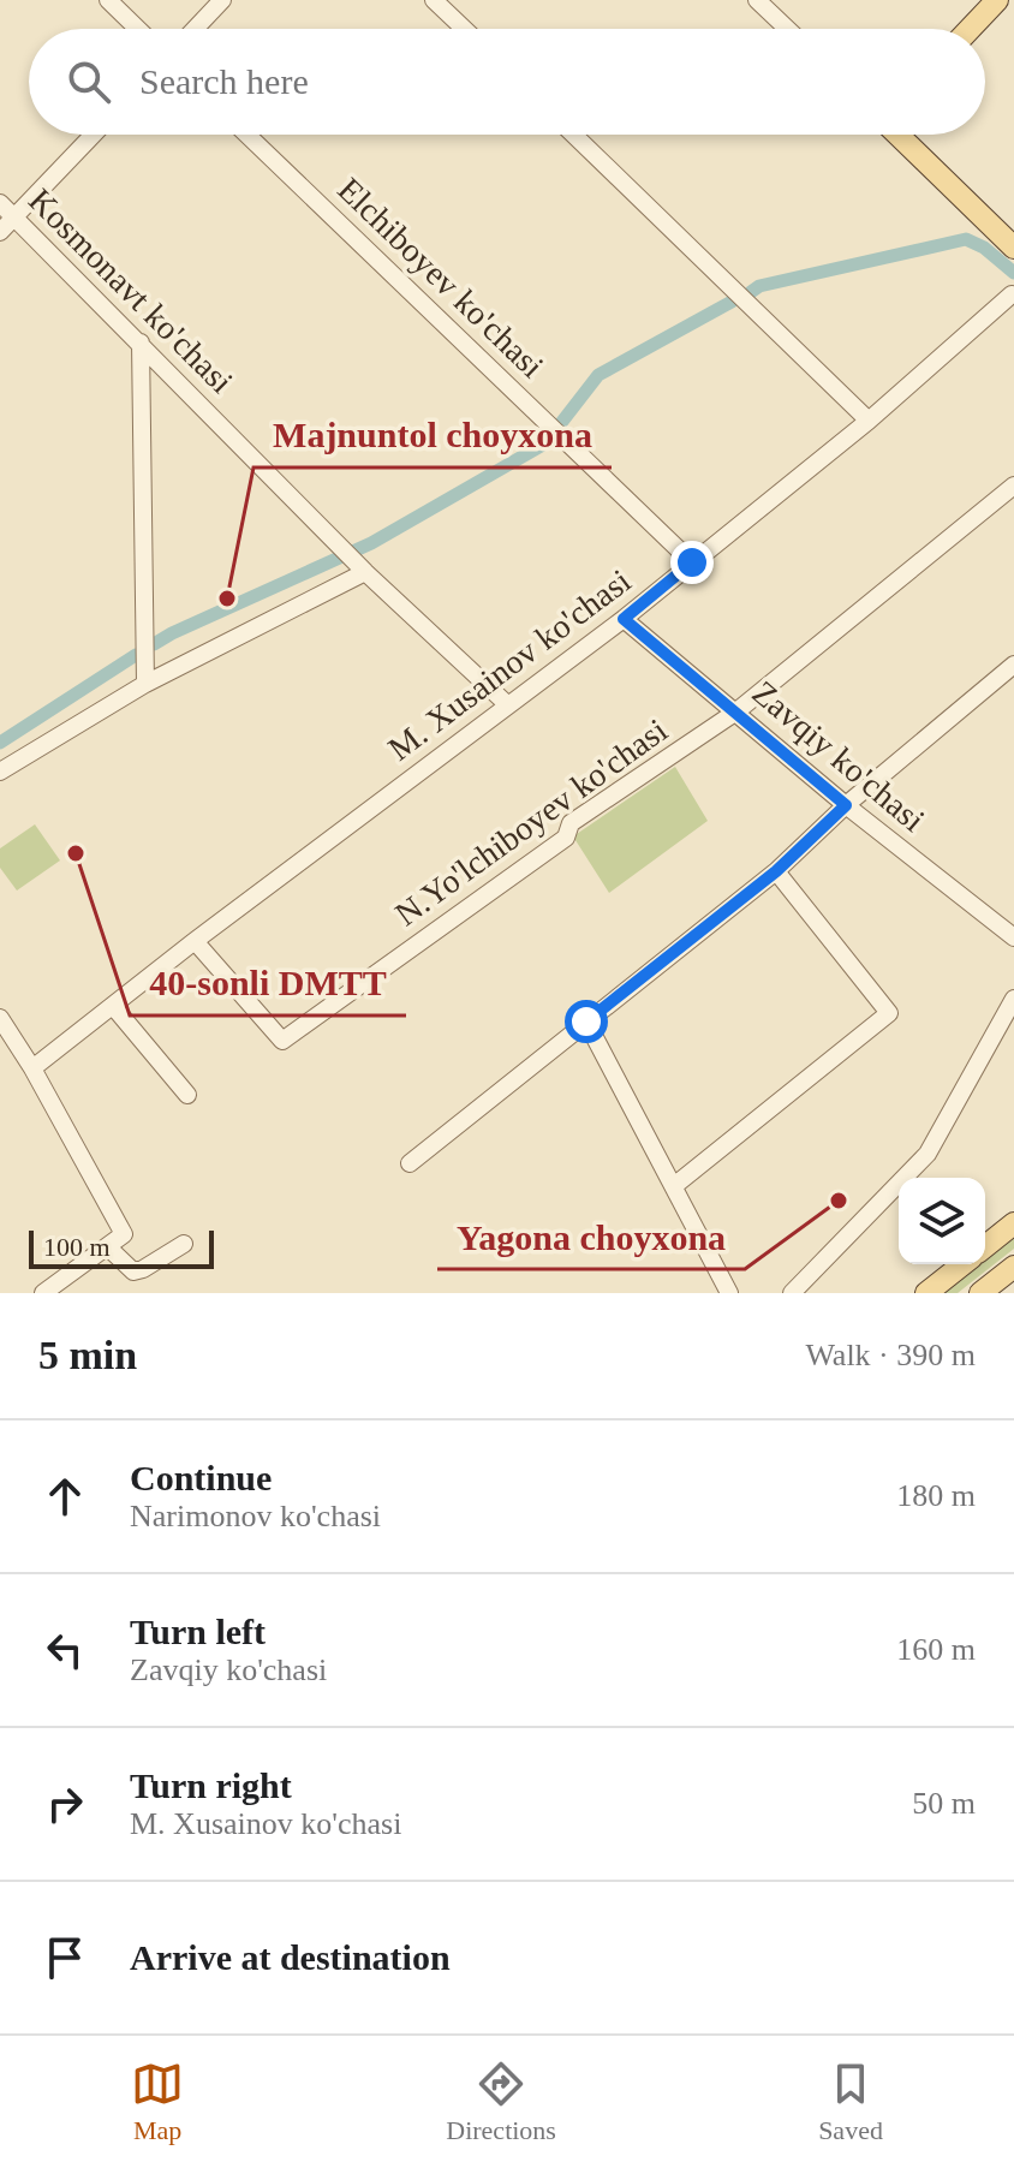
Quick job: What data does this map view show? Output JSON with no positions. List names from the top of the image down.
{
  "streets": {
    "street": [
      "Elchiboyev ko'chasi",
      "Kosmonavt ko'chasi",
      "M. Xusainov ko'chasi",
      "Zavqiy ko'chasi",
      "N.Yo'lchiboyev ko'chasi"
    ]
  },
  "crossings": [
    ["Elchiboyev ko'chasi", "M. Xusainov ko'chasi"],
    ["Kosmonavt ko'chasi", "M. Xusainov ko'chasi"],
    ["M. Xusainov ko'chasi", "Zavqiy ko'chasi"],
    ["M. Xusainov ko'chasi", "N.Yo'lchiboyev ko'chasi"],
    ["Zavqiy ko'chasi", "N.Yo'lchiboyev ko'chasi"]
  ],
  "places": ["Majnuntol choyxona", "40-sonli DMTT", "Yagona choyxona"],
  "scale_bar": "100 m",
  "page": {
    "search": "Search here",
    "scale": "100 m",
    "heading": ["5 min", "Walk · 390 m"],
    "list": [
      ["Continue", "Narimonov ko'chasi", "180 m"],
      ["Turn left", "Zavqiy ko'chasi", "160 m"],
      ["Turn right", "M. Xusainov ko'chasi", "50 m"],
      "Arrive at destination"
    ],
    "nav": ["Map", "Directions", "Saved"]
  }
}
